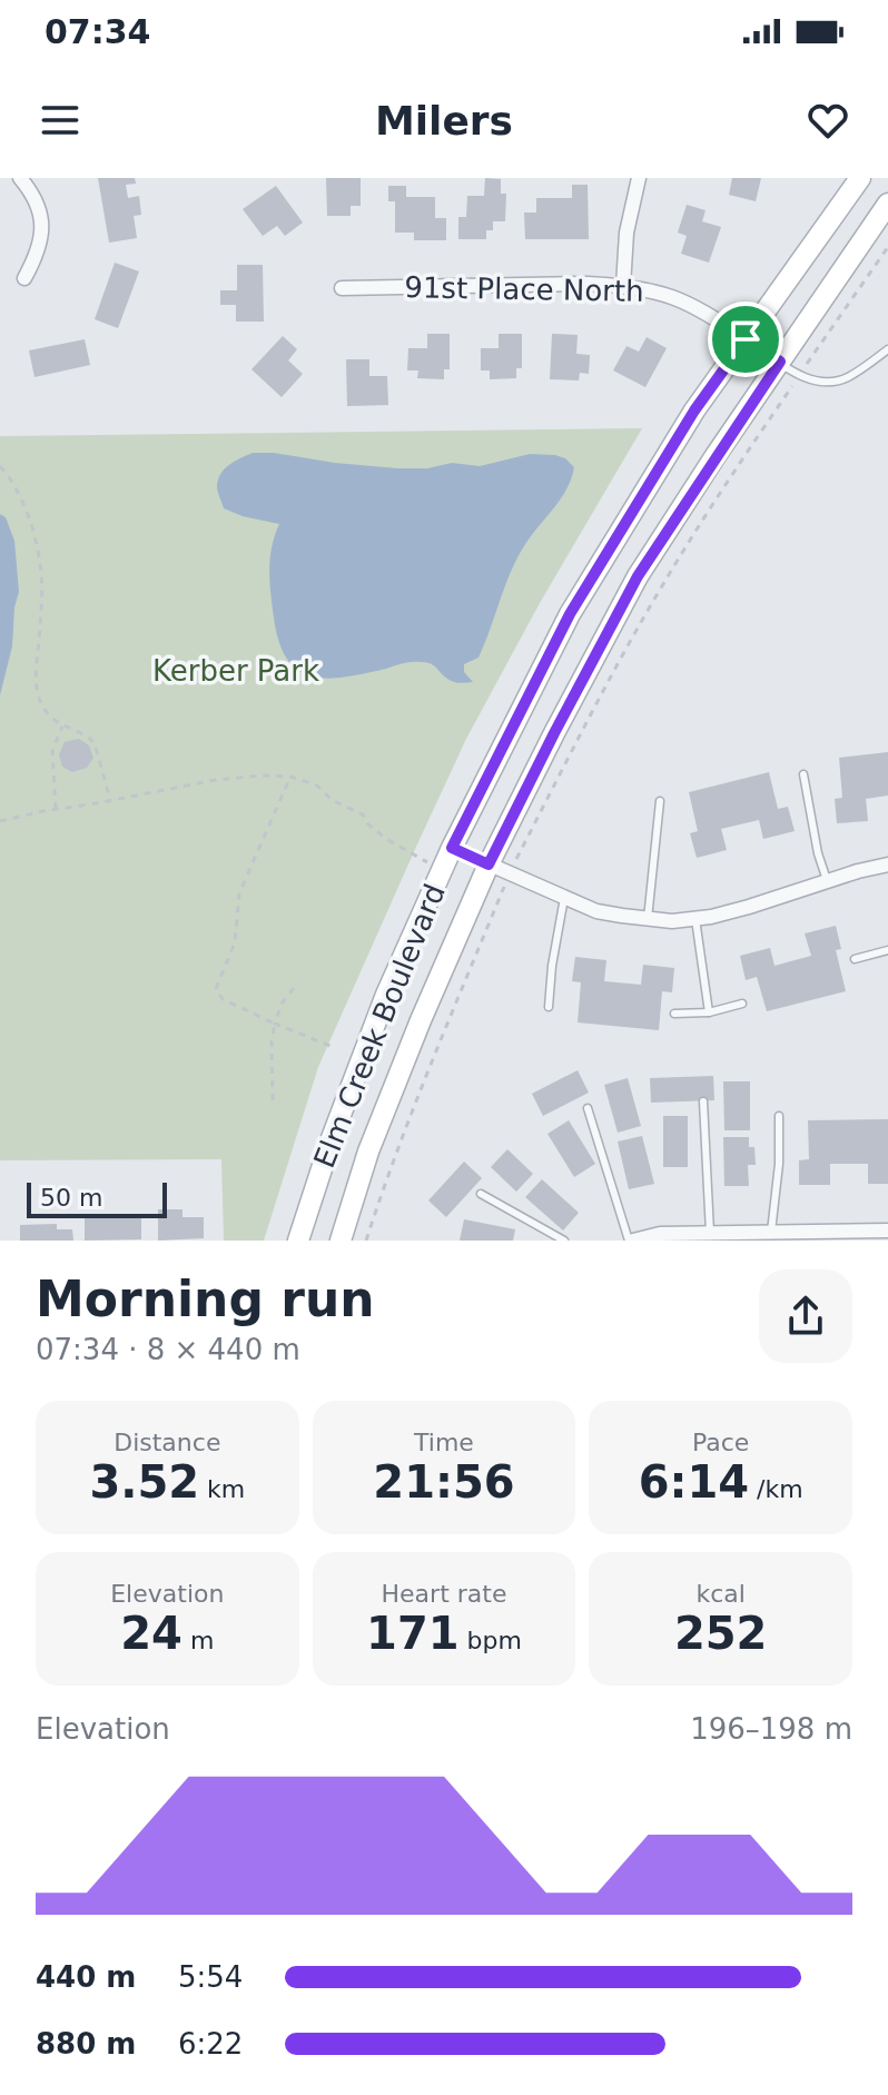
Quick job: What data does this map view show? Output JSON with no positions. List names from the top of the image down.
{
  "streets": {
    "main road": ["Elm Creek Boulevard"],
    "street": ["91st Place North"]
  },
  "crossings": [
    ["91st Place North", "Elm Creek Boulevard"]
  ],
  "parks": ["Kerber Park"],
  "scale_bar": "50 m",
  "page": {
    "status": "07:34",
    "header": "Milers",
    "scale": "50 m",
    "heading": ["Morning run", "07:34 · 8 × 440 m"],
    "stats": [
      ["Distance", "3.52 km"],
      ["Time", "21:56"],
      ["Pace", "6:14 /km"],
      ["Elevation", "24 m"],
      ["Heart rate", "171 bpm"],
      ["kcal", "252"]
    ],
    "chart": ["Elevation", "196–198 m"],
    "list": [
      {
        "name": "440 m",
        "note": "5:54"
      },
      {
        "name": "880 m",
        "note": "6:22"
      }
    ]
  }
}
